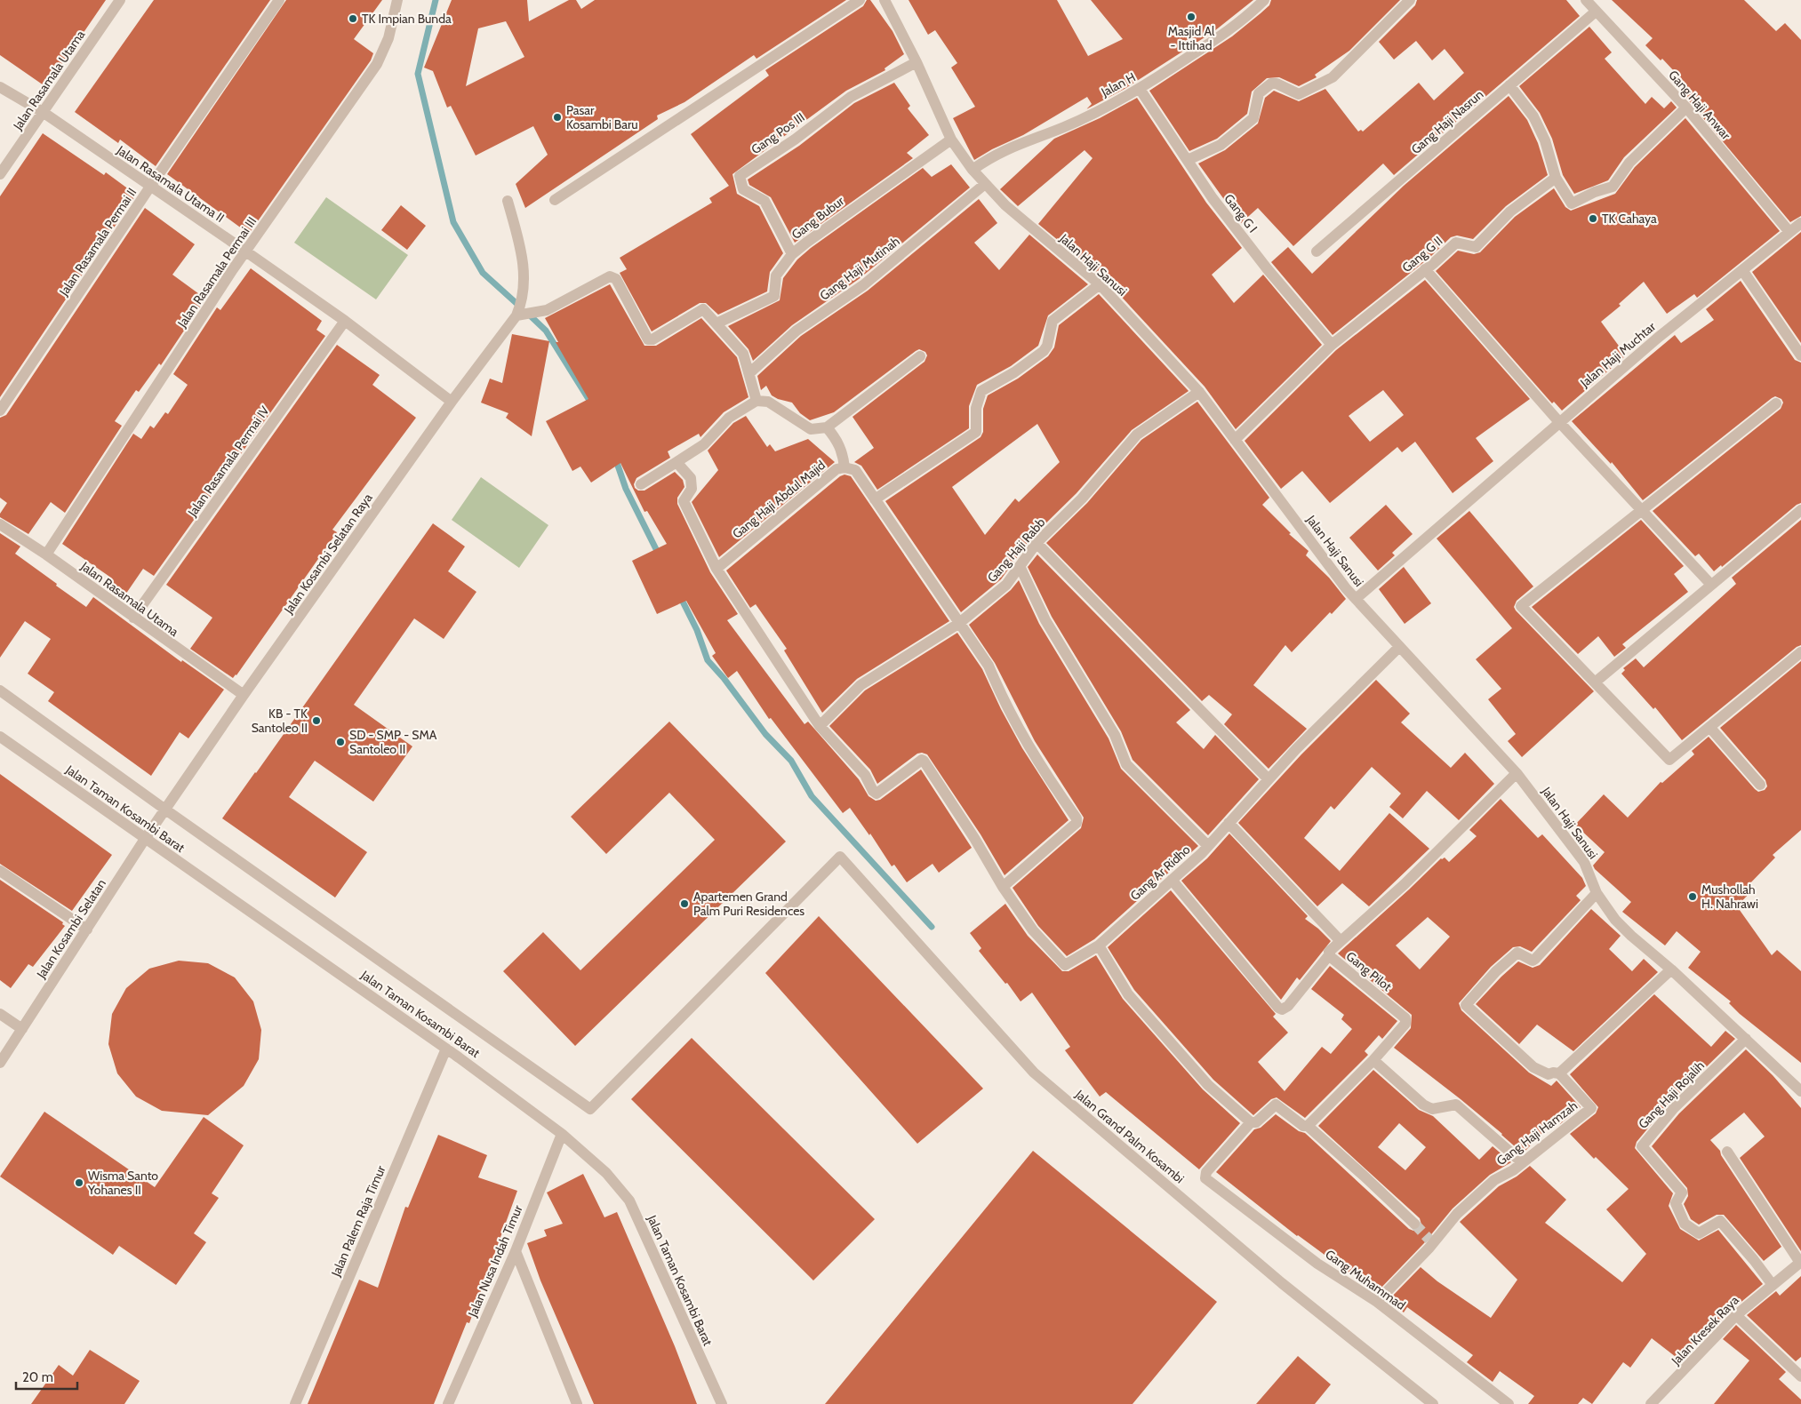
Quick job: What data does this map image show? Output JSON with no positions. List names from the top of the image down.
{
  "streets": {
    "street": [
      "Jalan Rasamala Utama",
      "Jalan H",
      "Gang Haji Anwar",
      "Gang Haji Nasrun",
      "Gang Pos III",
      "Jalan Rasamala Utama II",
      "Gang G I",
      "Gang Bubur",
      "Jalan Rasamala Permai II",
      "Gang G II",
      "Jalan Haji Sanusi",
      "Gang Haji Mutinah",
      "Jalan Rasamala Permai III",
      "Jalan Haji Muchtar",
      "Jalan Rasamala Permai IV",
      "Gang Haji Abdul Majid",
      "Gang Haji Rabb",
      "Jalan Kosambi Selatan Raya",
      "Jalan Taman Kosambi Barat",
      "Gang Ar Ridho",
      "Jalan Kosambi Selatan",
      "Gang Pilot",
      "Gang Haji Rojalih",
      "Gang Haji Hamzah",
      "Jalan Grand Palm Kosambi",
      "Jalan Palem Raja Timur",
      "Jalan Nusa Indah Timur",
      "Gang Muhammad",
      "Jalan Kresek Raya"
    ]
  },
  "crossings": [
    ["Jalan Rasamala Utama", "Jalan Rasamala Utama II"],
    ["Jalan Rasamala Utama", "Jalan Rasamala Permai III"],
    ["Jalan Rasamala Utama", "Jalan Rasamala Permai IV"],
    ["Jalan Rasamala Utama", "Jalan Kosambi Selatan Raya"],
    ["Jalan H", "Gang G I"],
    ["Jalan H", "Jalan Haji Sanusi"],
    ["Gang Haji Anwar", "Gang Haji Nasrun"],
    ["Gang Haji Anwar", "Jalan Haji Muchtar"],
    ["Gang Pos III", "Gang Bubur"],
    ["Gang Pos III", "Jalan Haji Sanusi"],
    ["Jalan Rasamala Utama II", "Jalan Rasamala Permai II"],
    ["Jalan Rasamala Utama II", "Jalan Rasamala Permai III"],
    ["Jalan Rasamala Utama II", "Jalan Rasamala Permai IV"],
    ["Jalan Rasamala Utama II", "Jalan Kosambi Selatan Raya"],
    ["Gang G I", "Gang G II"],
    ["Gang Bubur", "Jalan Haji Sanusi"],
    ["Gang G II", "Jalan Haji Sanusi"],
    ["Jalan Haji Sanusi", "Gang Haji Mutinah"],
    ["Jalan Haji Sanusi", "Jalan Haji Muchtar"],
    ["Jalan Haji Sanusi", "Gang Haji Rabb"],
    ["Jalan Haji Sanusi", "Gang Ar Ridho"],
    ["Jalan Haji Sanusi", "Gang Pilot"],
    ["Jalan Haji Sanusi", "Gang Haji Rojalih"],
    ["Gang Haji Abdul Majid", "Gang Haji Rabb"],
    ["Gang Haji Abdul Majid", "Gang Ar Ridho"],
    ["Jalan Kosambi Selatan Raya", "Jalan Taman Kosambi Barat"],
    ["Jalan Kosambi Selatan Raya", "Jalan Kosambi Selatan"],
    ["Jalan Taman Kosambi Barat", "Jalan Kosambi Selatan"],
    ["Jalan Taman Kosambi Barat", "Jalan Grand Palm Kosambi"],
    ["Jalan Taman Kosambi Barat", "Jalan Palem Raja Timur"],
    ["Jalan Taman Kosambi Barat", "Jalan Nusa Indah Timur"],
    ["Gang Haji Rojalih", "Jalan Kresek Raya"],
    ["Gang Haji Hamzah", "Gang Muhammad"]
  ],
  "places": [
    "Masjid Al - Ittihad",
    "TK Impian Bunda",
    "Pasar Kosambi Baru",
    "TK Cahaya",
    "KB - TK Santoleo II",
    "SD - SMP - SMA Santoleo II",
    "Mushollah H. Nahrawi",
    "Apartemen Grand Palm Puri Residences",
    "Wisma Santo Yohanes II"
  ],
  "scale_bar": "20 m"
}
